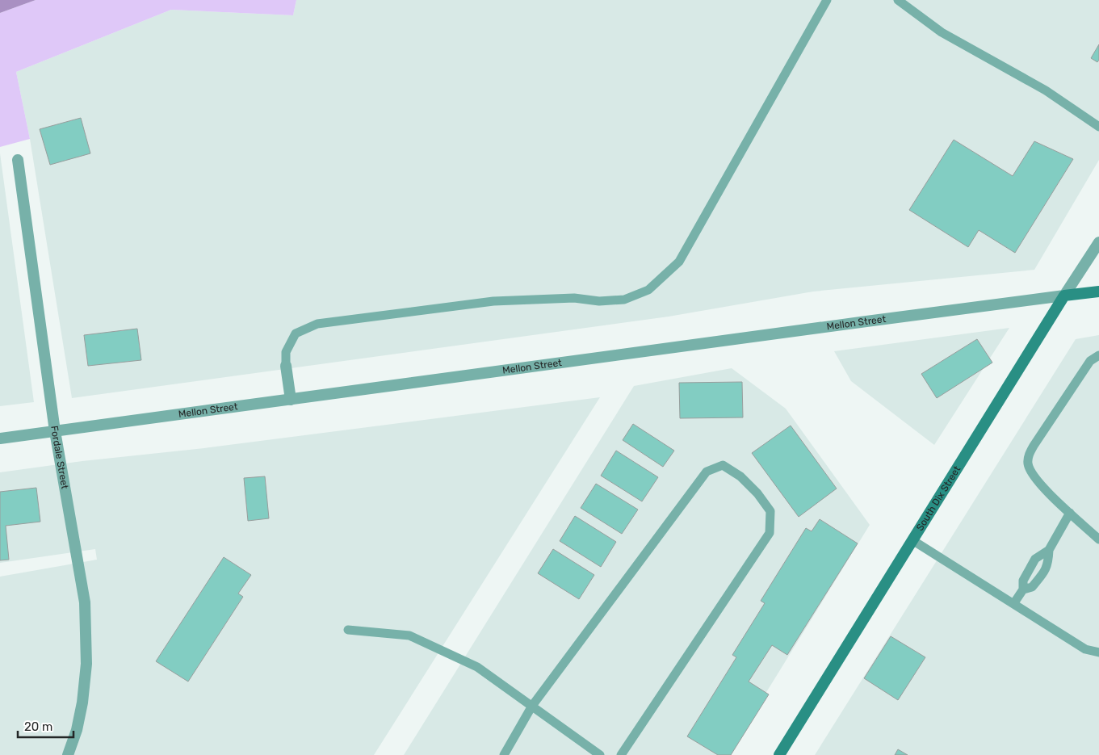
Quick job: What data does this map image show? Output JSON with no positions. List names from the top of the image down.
{
  "streets": {
    "main road": ["South Dix Street"],
    "street": ["Mellon Street", "Fordale Street"]
  },
  "crossings": [
    ["Mellon Street", "Fordale Street"],
    ["Mellon Street", "South Dix Street"]
  ],
  "scale_bar": "20 m"
}
